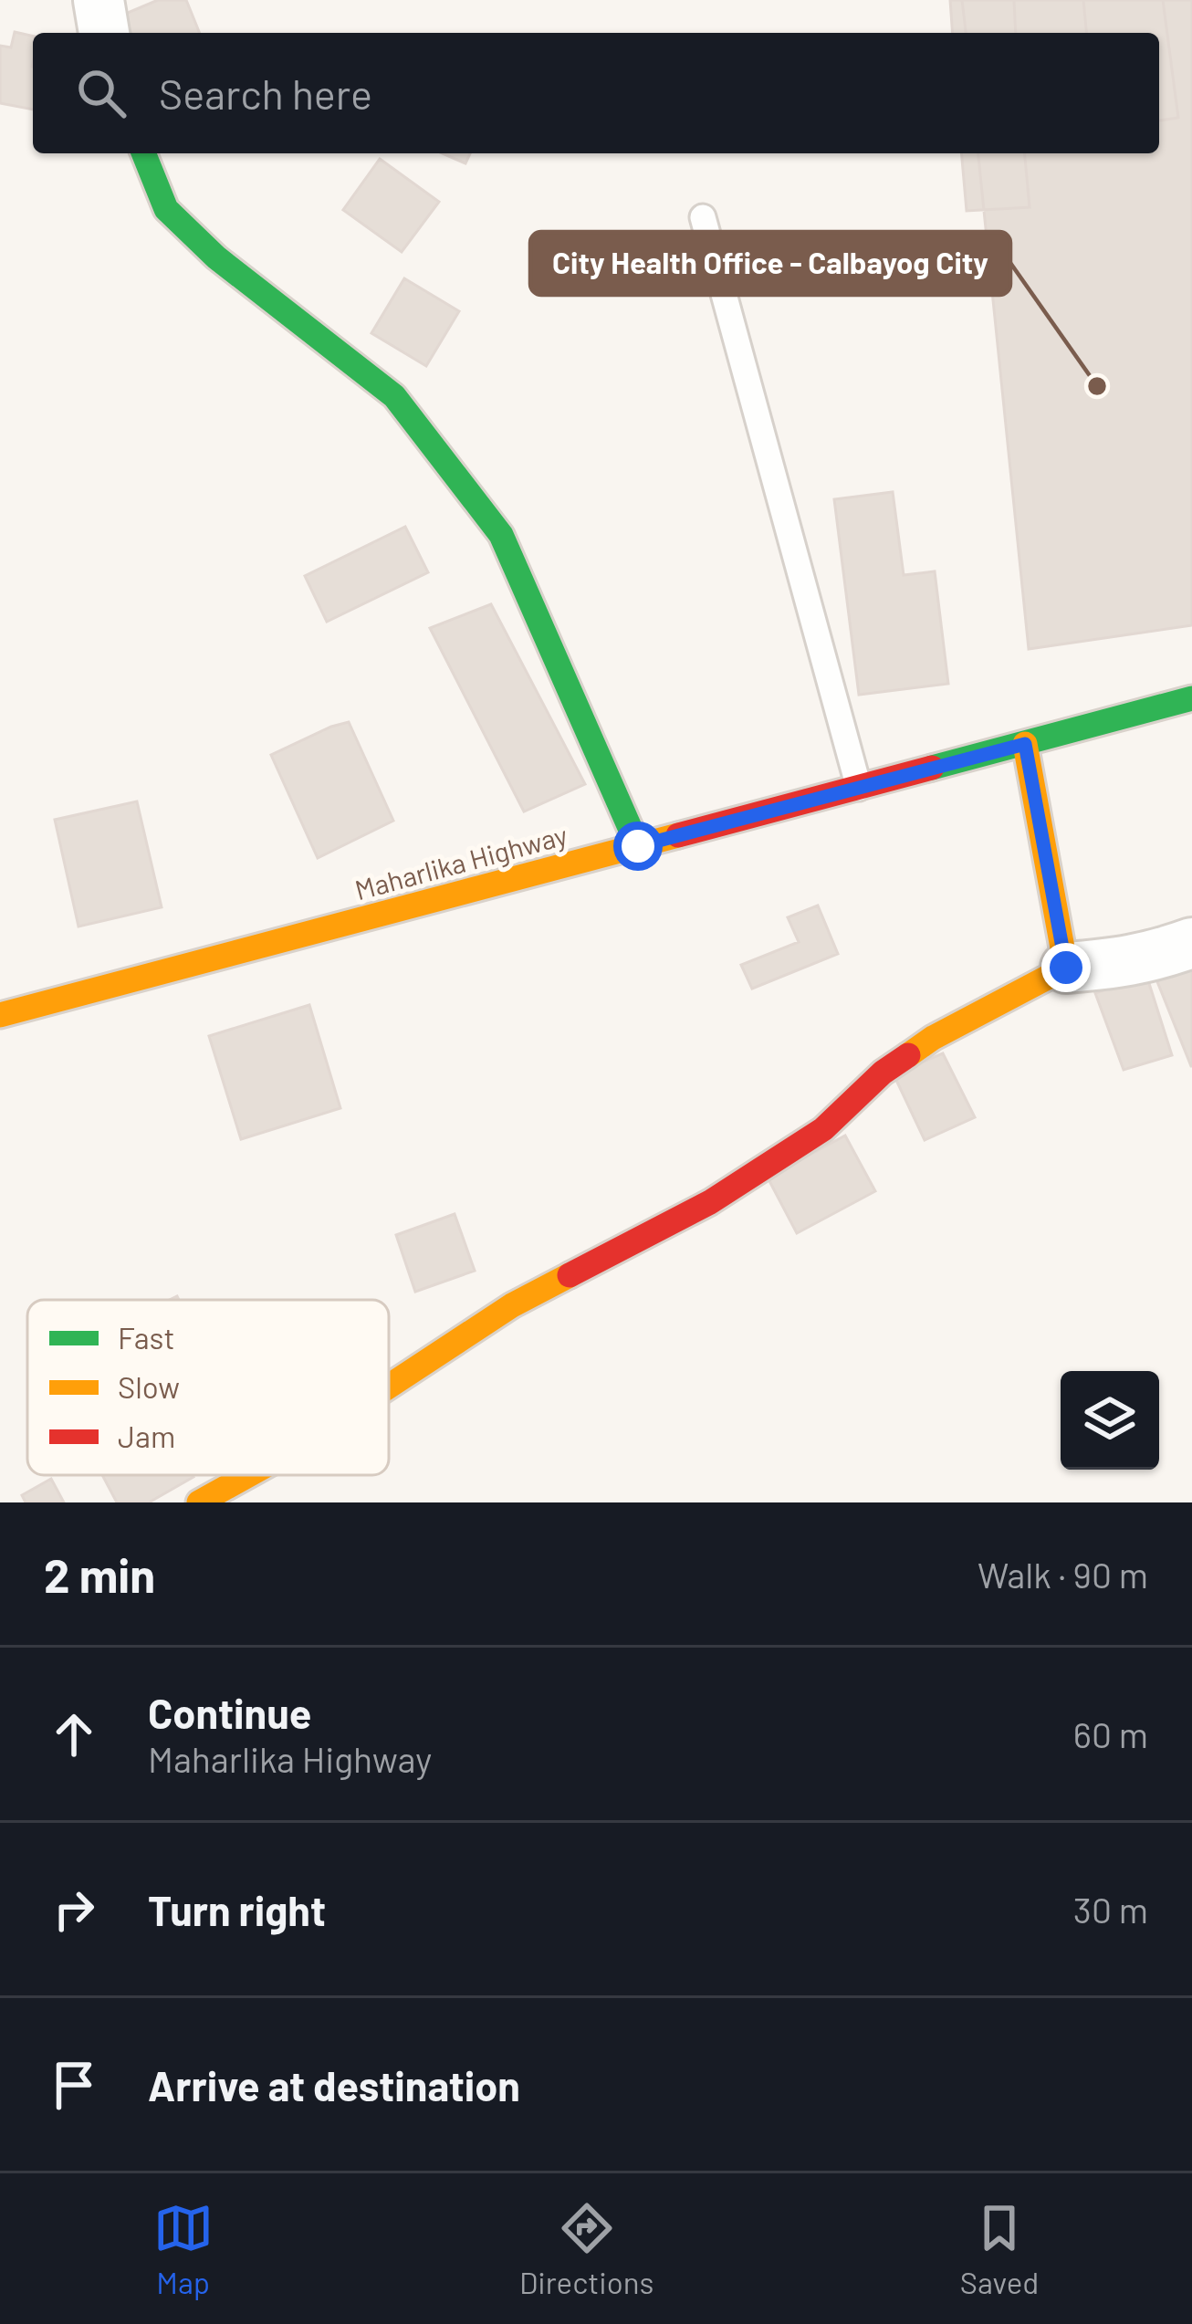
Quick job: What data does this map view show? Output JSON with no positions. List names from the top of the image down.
{
  "streets": {
    "street": ["Maharlika Highway"]
  },
  "places": ["City Health Office - Calbayog City"],
  "legend": ["Fast", "Slow", "Jam"],
  "page": {
    "search": "Search here",
    "heading": ["2 min", "Walk · 90 m"],
    "list": [
      ["Continue", "Maharlika Highway", "60 m"],
      ["Turn right", "30 m"],
      "Arrive at destination"
    ],
    "nav": ["Map", "Directions", "Saved"]
  }
}
